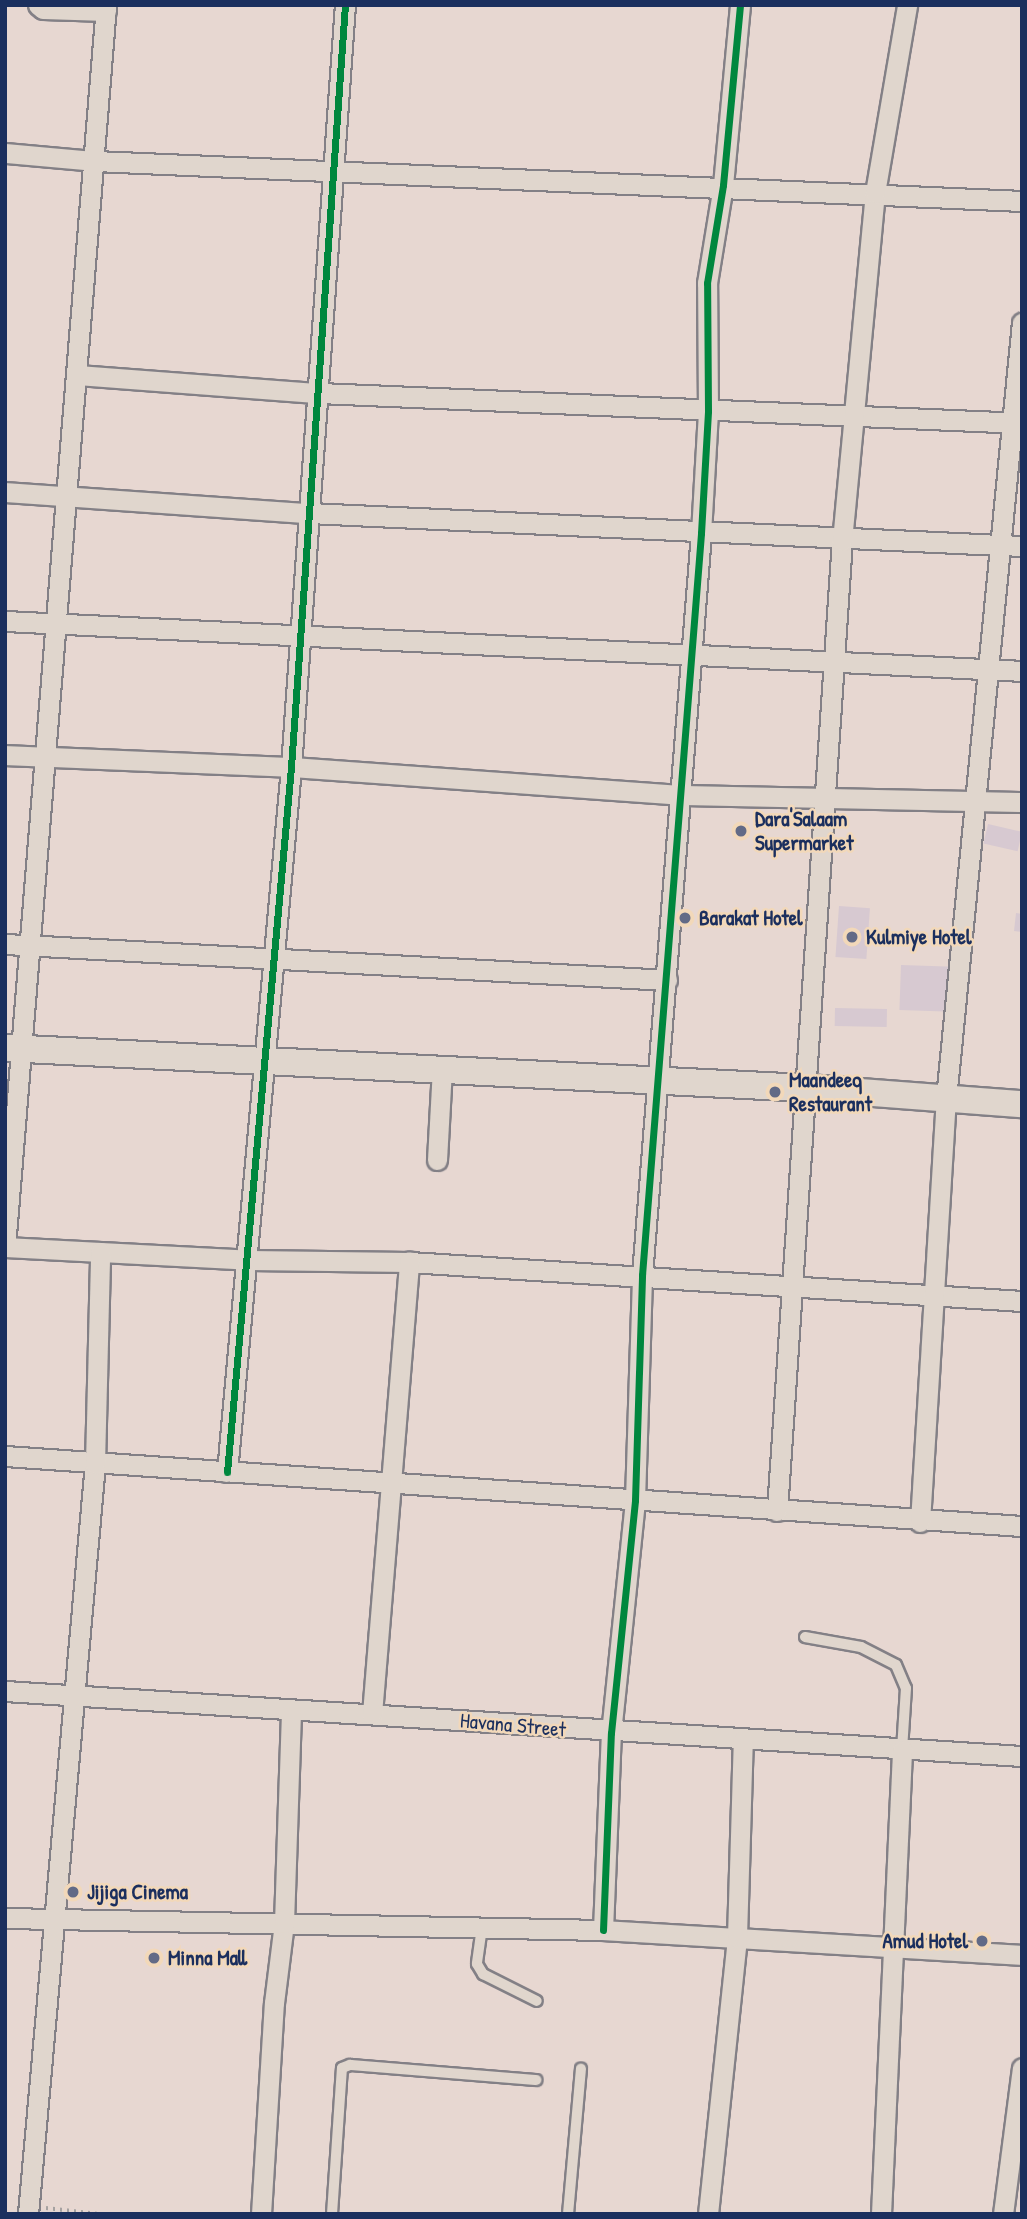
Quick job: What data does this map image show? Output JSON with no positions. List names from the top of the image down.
{
  "streets": {
    "street": ["Havana Street"]
  },
  "places": [
    "Dara'Salaam Supermarket",
    "Barakat Hotel",
    "Kulmiye Hotel",
    "Maandeeq Restaurant",
    "Jijiga Cinema",
    "Amud Hotel",
    "Minna Mall"
  ]
}
